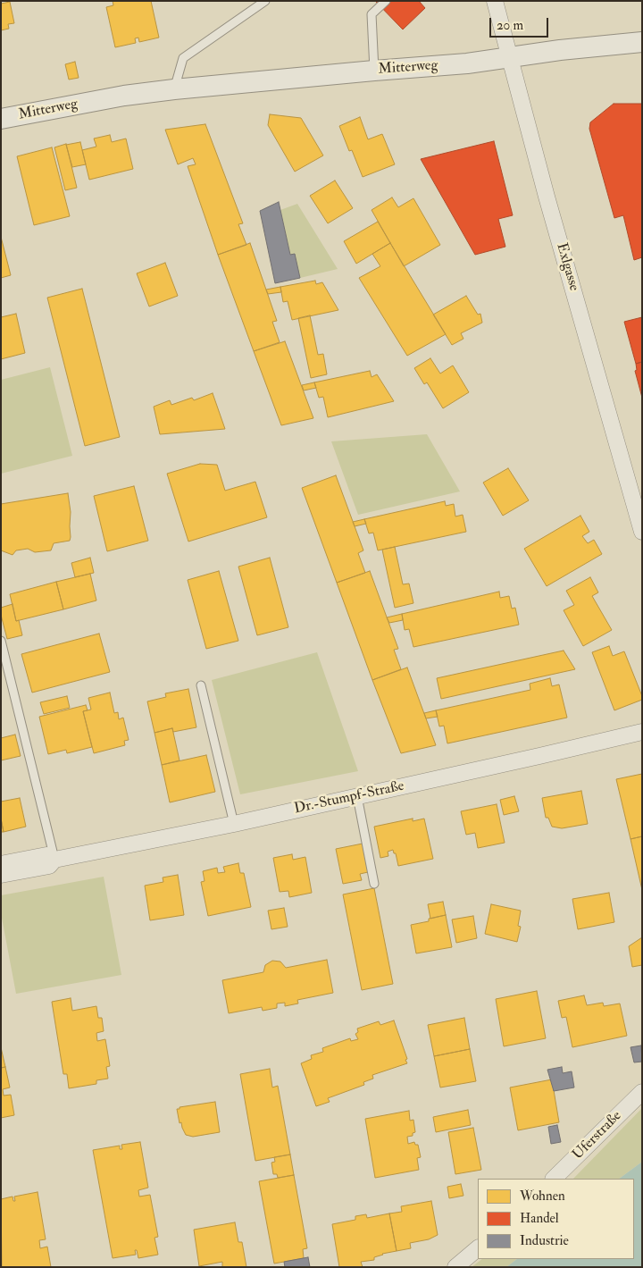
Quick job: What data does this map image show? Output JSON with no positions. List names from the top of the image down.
{
  "streets": {
    "street": [
      "Mitterweg",
      "Exlgasse",
      "Dr.-Stumpf-Straße",
      "Uferstraße"
    ]
  },
  "crossings": [
    ["Mitterweg", "Exlgasse"]
  ],
  "legend": ["Wohnen", "Handel", "Industrie"],
  "scale_bar": "20 m"
}
